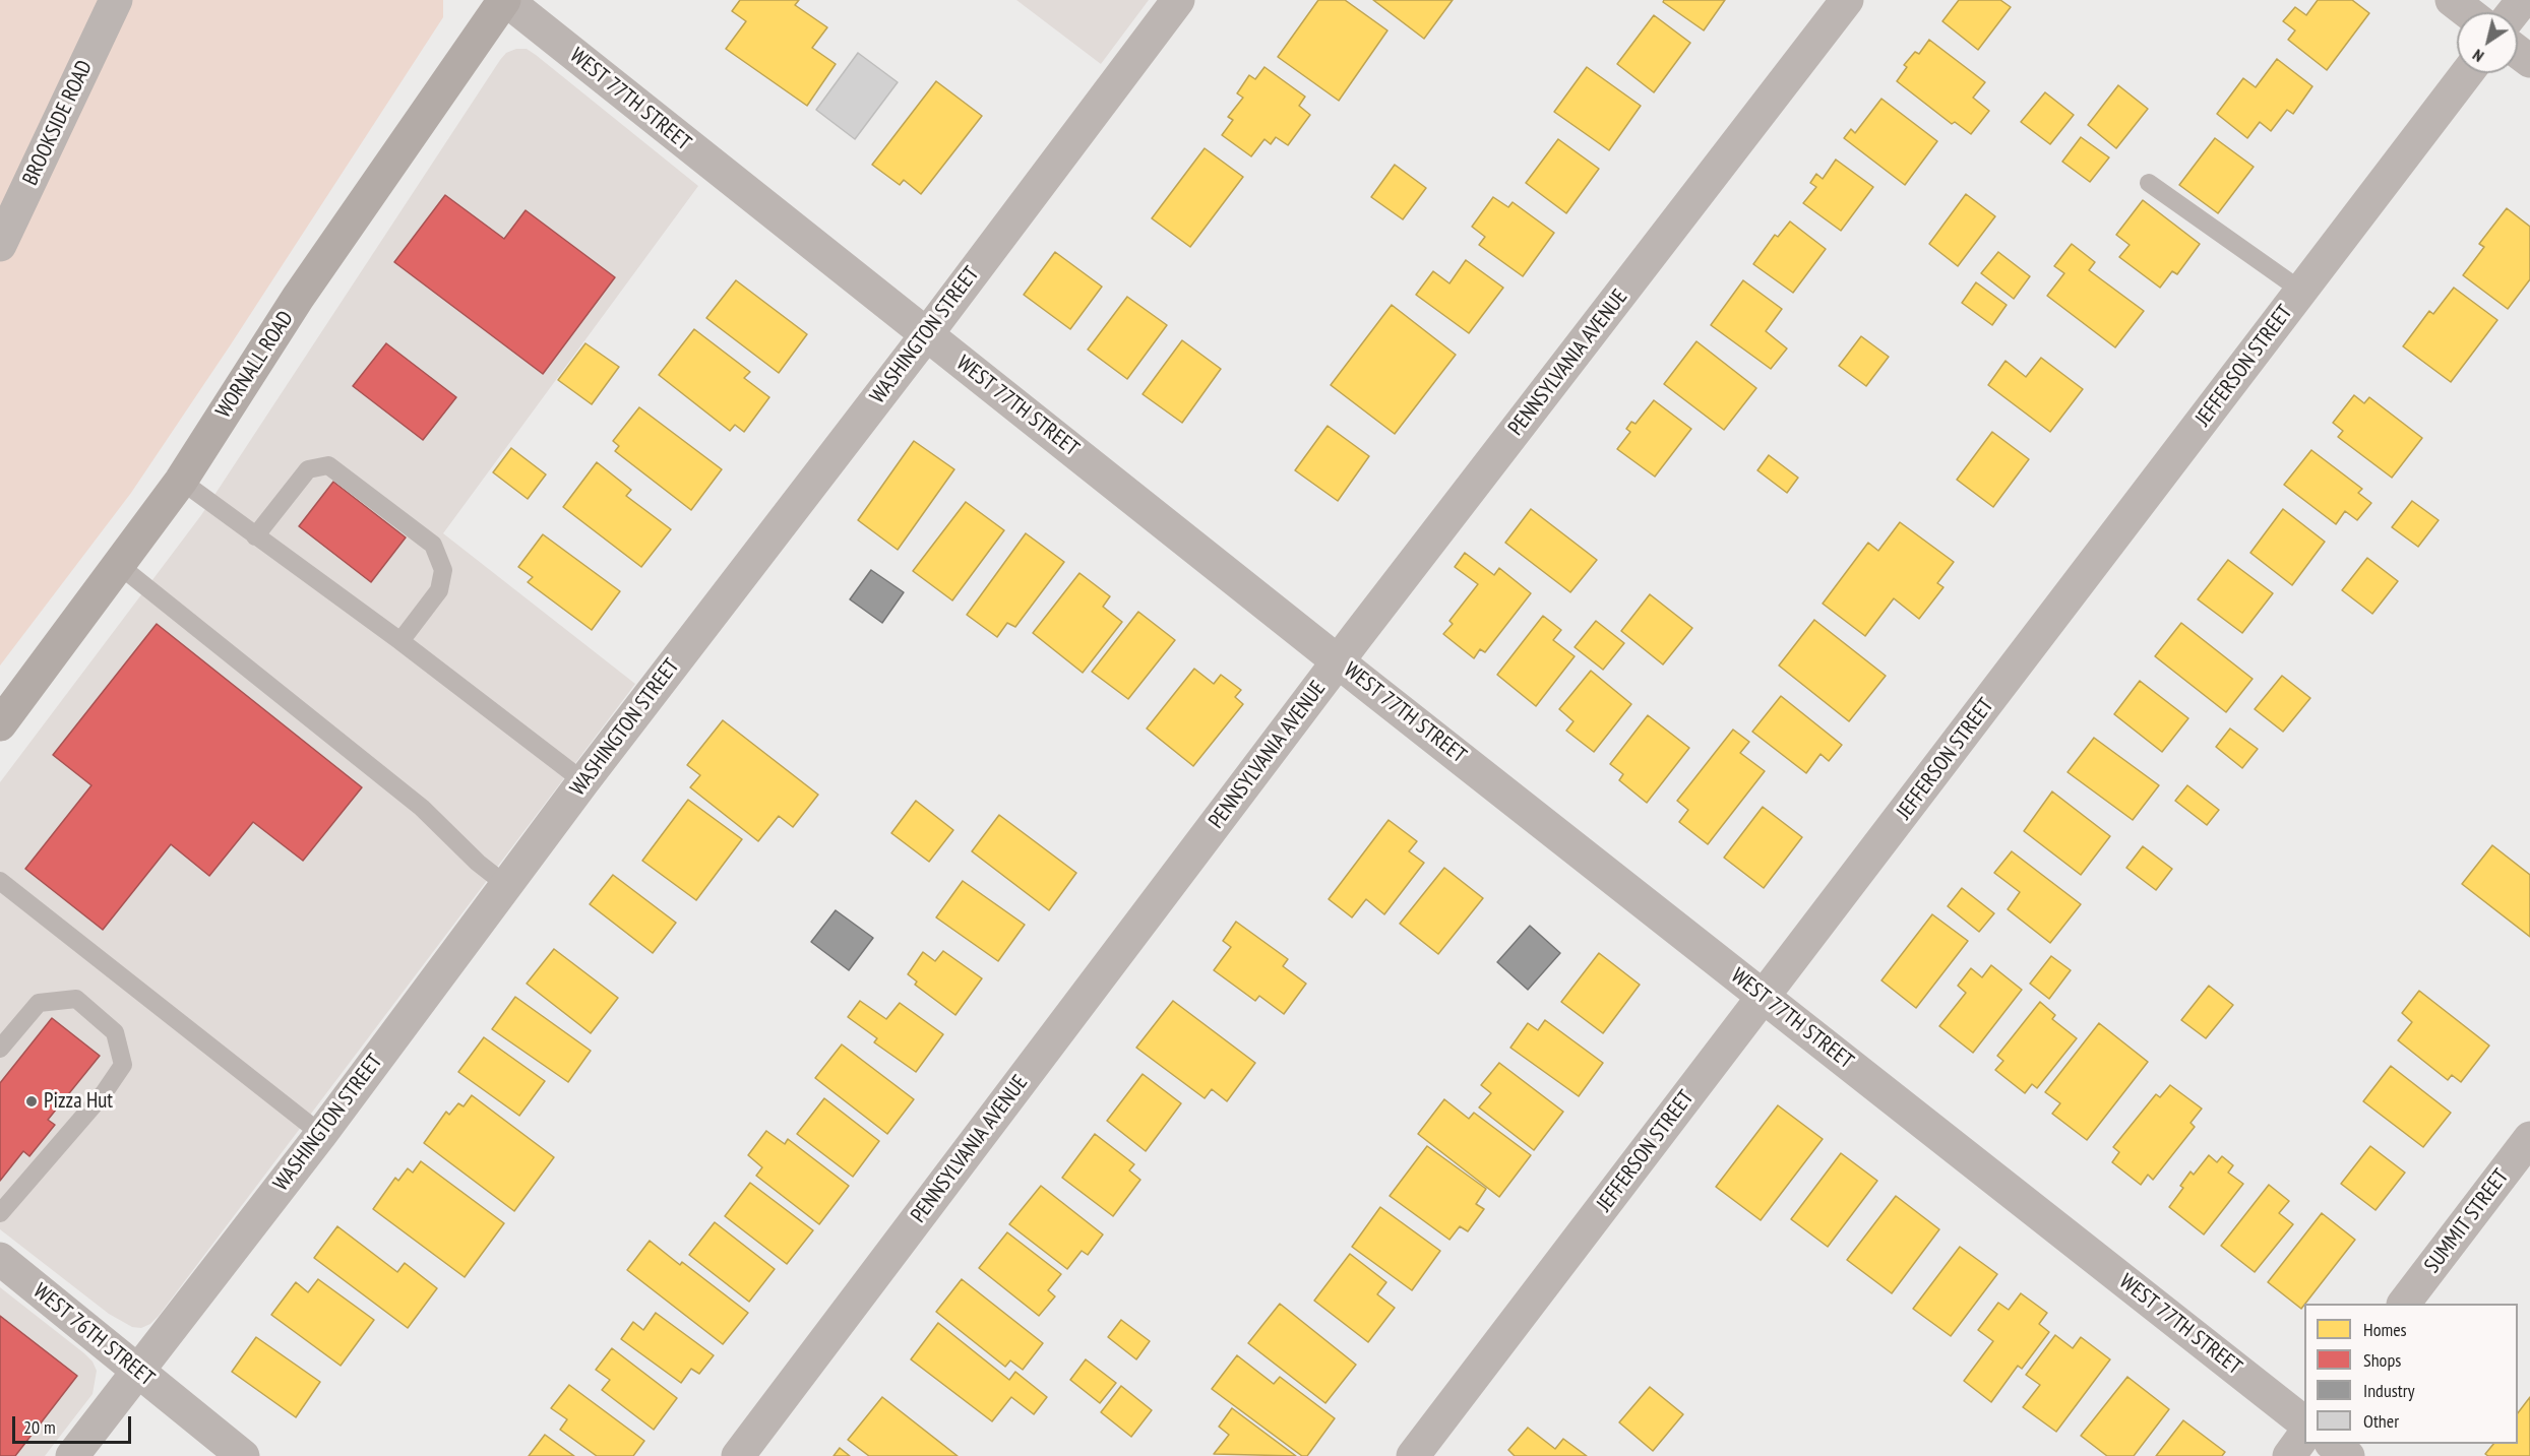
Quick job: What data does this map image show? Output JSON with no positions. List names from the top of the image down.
{
  "streets": {
    "main road": ["WORNALL ROAD"],
    "street": [
      "WEST 77TH STREET",
      "BROOKSIDE ROAD",
      "WASHINGTON STREET",
      "PENNSYLVANIA AVENUE",
      "JEFFERSON STREET",
      "SUMMIT STREET",
      "WEST 76TH STREET"
    ]
  },
  "crossings": [
    ["WEST 77TH STREET", "WASHINGTON STREET"],
    ["WEST 77TH STREET", "PENNSYLVANIA AVENUE"],
    ["WEST 77TH STREET", "WORNALL ROAD"],
    ["WEST 77TH STREET", "JEFFERSON STREET"],
    ["WASHINGTON STREET", "WEST 76TH STREET"]
  ],
  "places": ["Pizza Hut"],
  "legend": [
    "Homes",
    "Shops",
    "Industry",
    "Other"
  ],
  "scale_bar": "20 m",
  "north": "bottom left"
}
